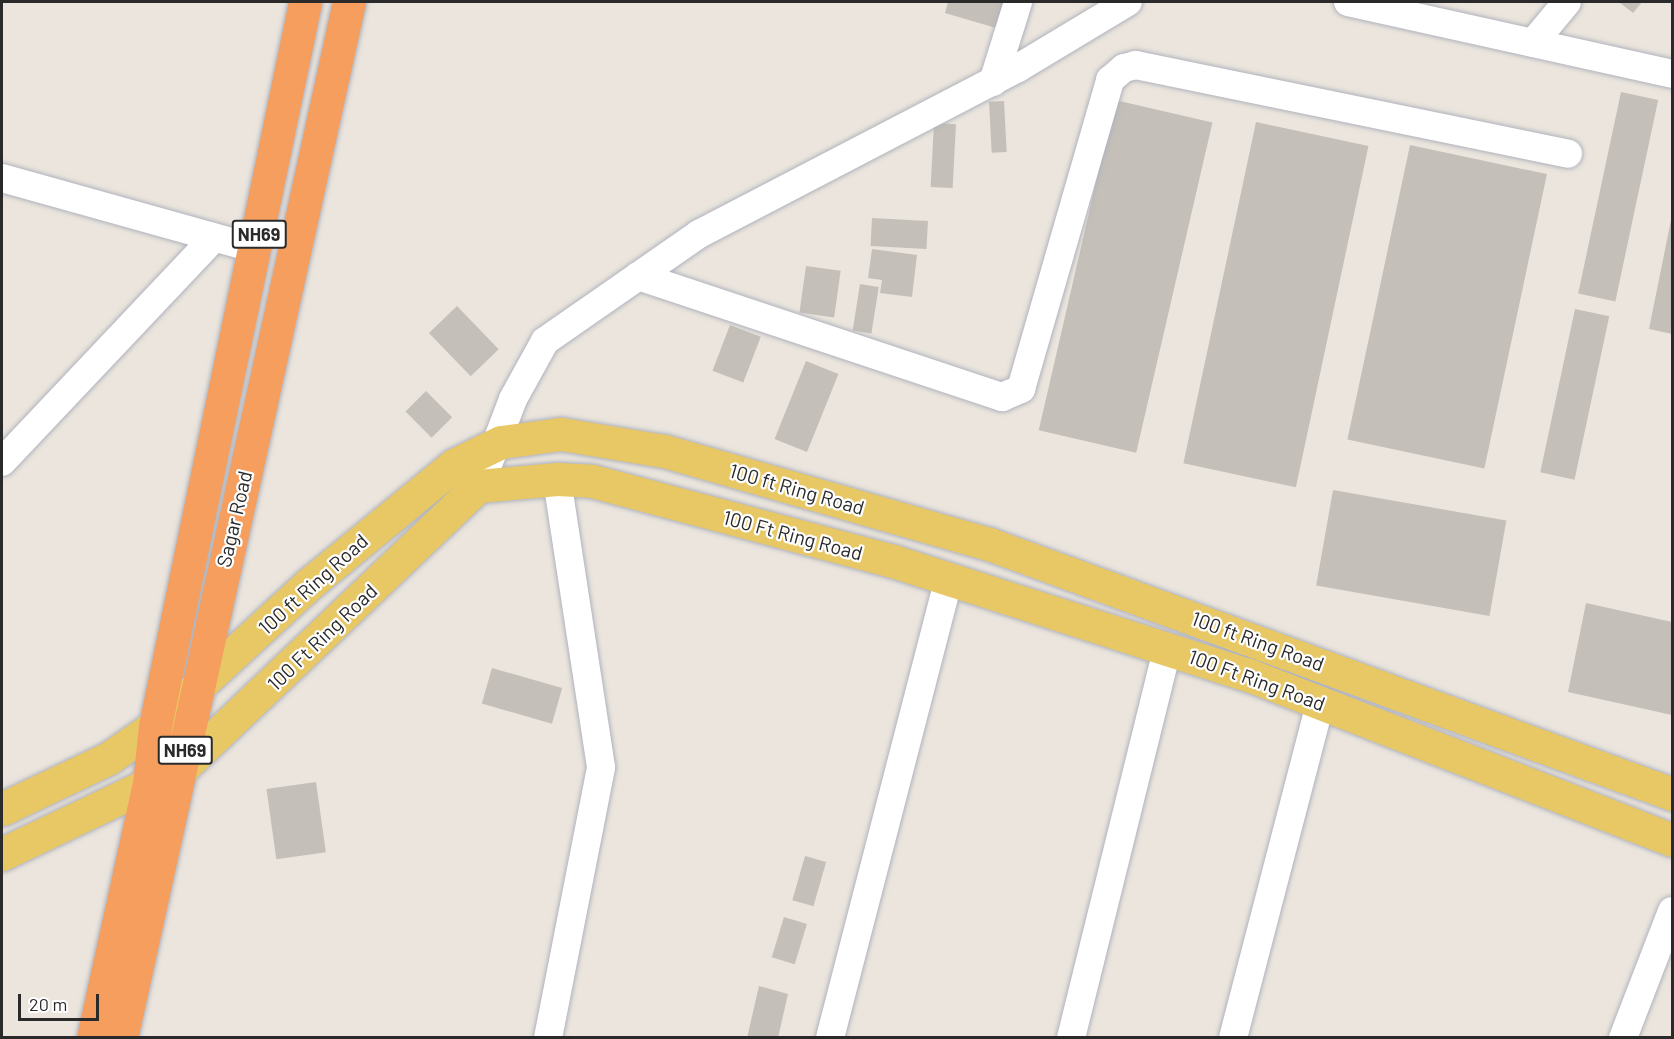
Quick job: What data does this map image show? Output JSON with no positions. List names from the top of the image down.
{
  "streets": {
    "highway": ["NH69", "Sagar Road"],
    "main road": ["100 ft Ring Road", "100 Ft Ring Road"]
  },
  "crossings": [
    ["100 ft Ring Road", "Sagar Road"],
    ["Sagar Road", "100 Ft Ring Road"]
  ],
  "scale_bar": "20 m"
}
